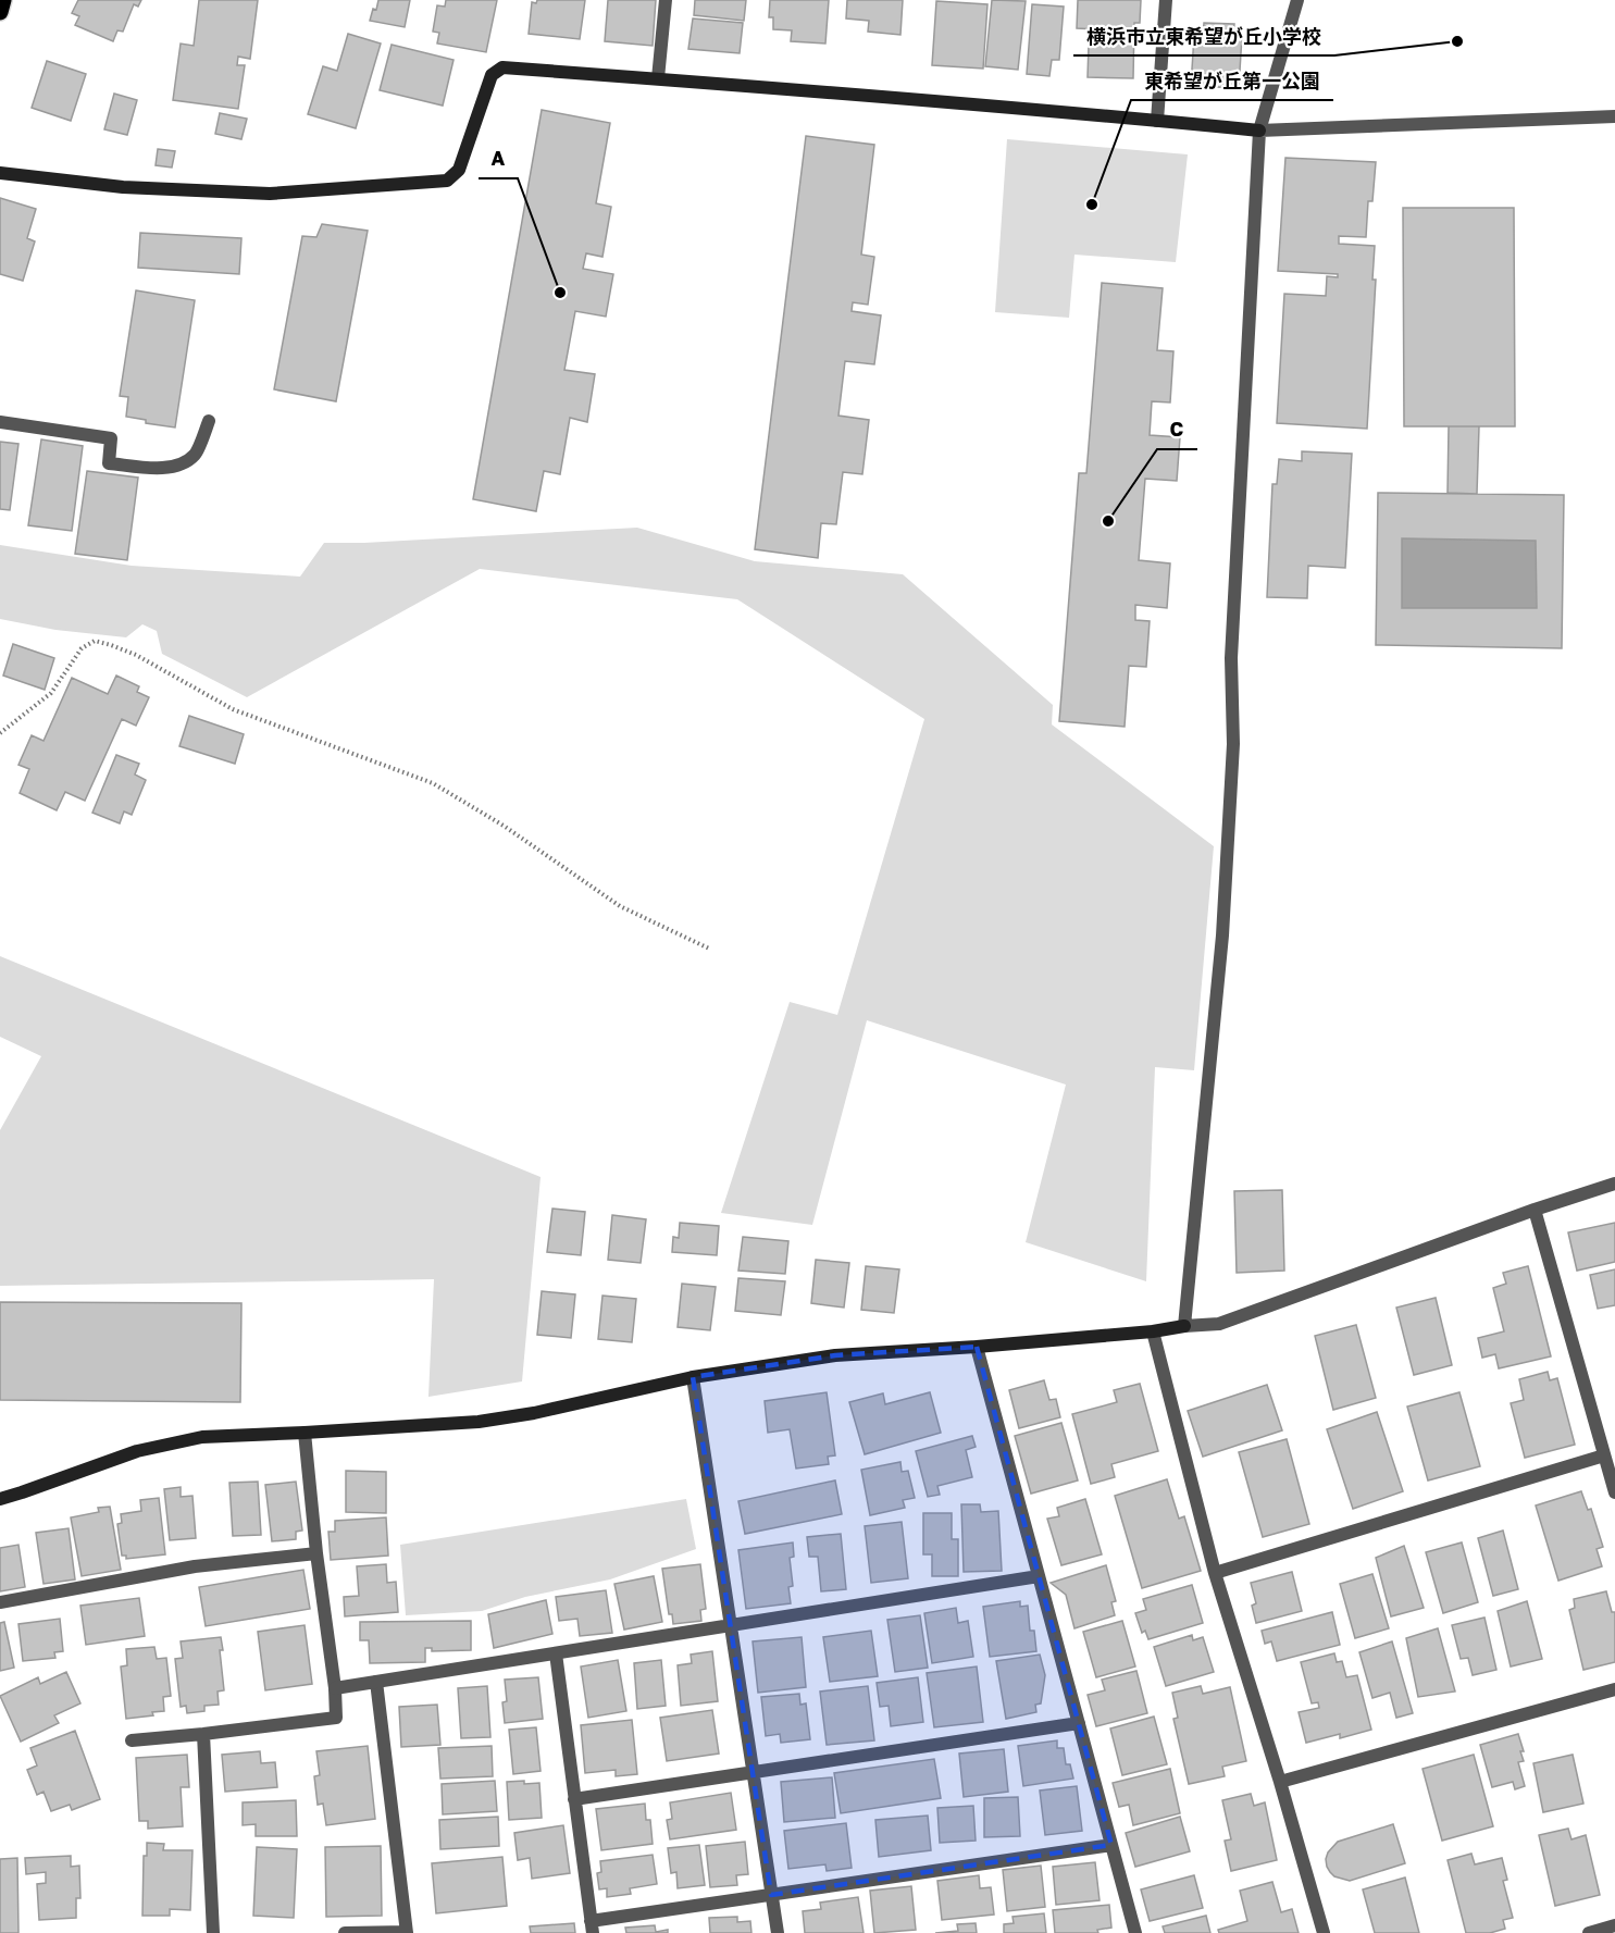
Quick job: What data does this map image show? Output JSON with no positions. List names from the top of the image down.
{
  "places": [
    "横浜市立東希望が丘小学校",
    "東希望が丘第一公園",
    "A",
    "C"
  ]
}
